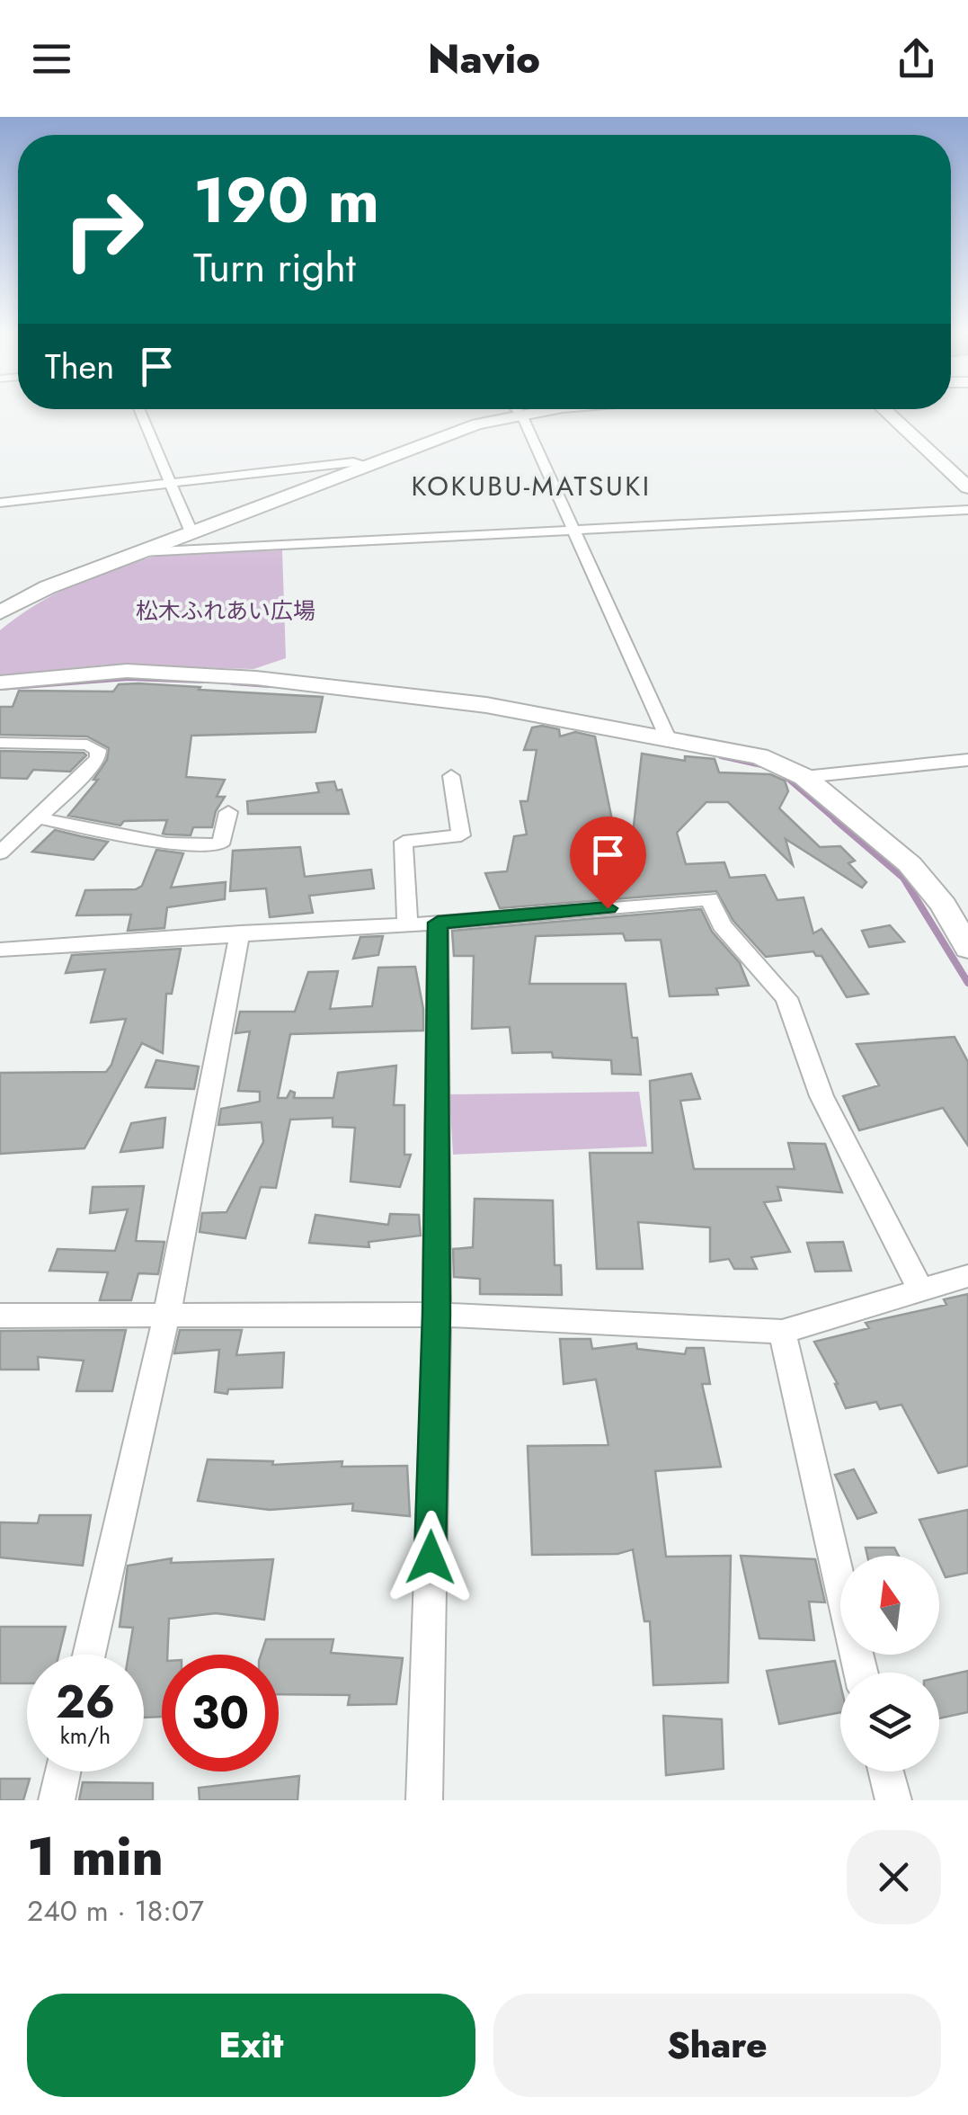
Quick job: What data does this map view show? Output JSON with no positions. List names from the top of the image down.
{
  "districts": ["KOKUBU-MATSUKI"],
  "parks": ["松木ふれあい広場"],
  "north": "top",
  "page": {
    "header": "Navio",
    "turn": ["190 m", "Turn right"],
    "then": "Then",
    "speed": "26 km/h",
    "limit": "30",
    "heading": ["1 min", "240 m · 18:07"],
    "buttons": ["Exit", "Share"]
  }
}
